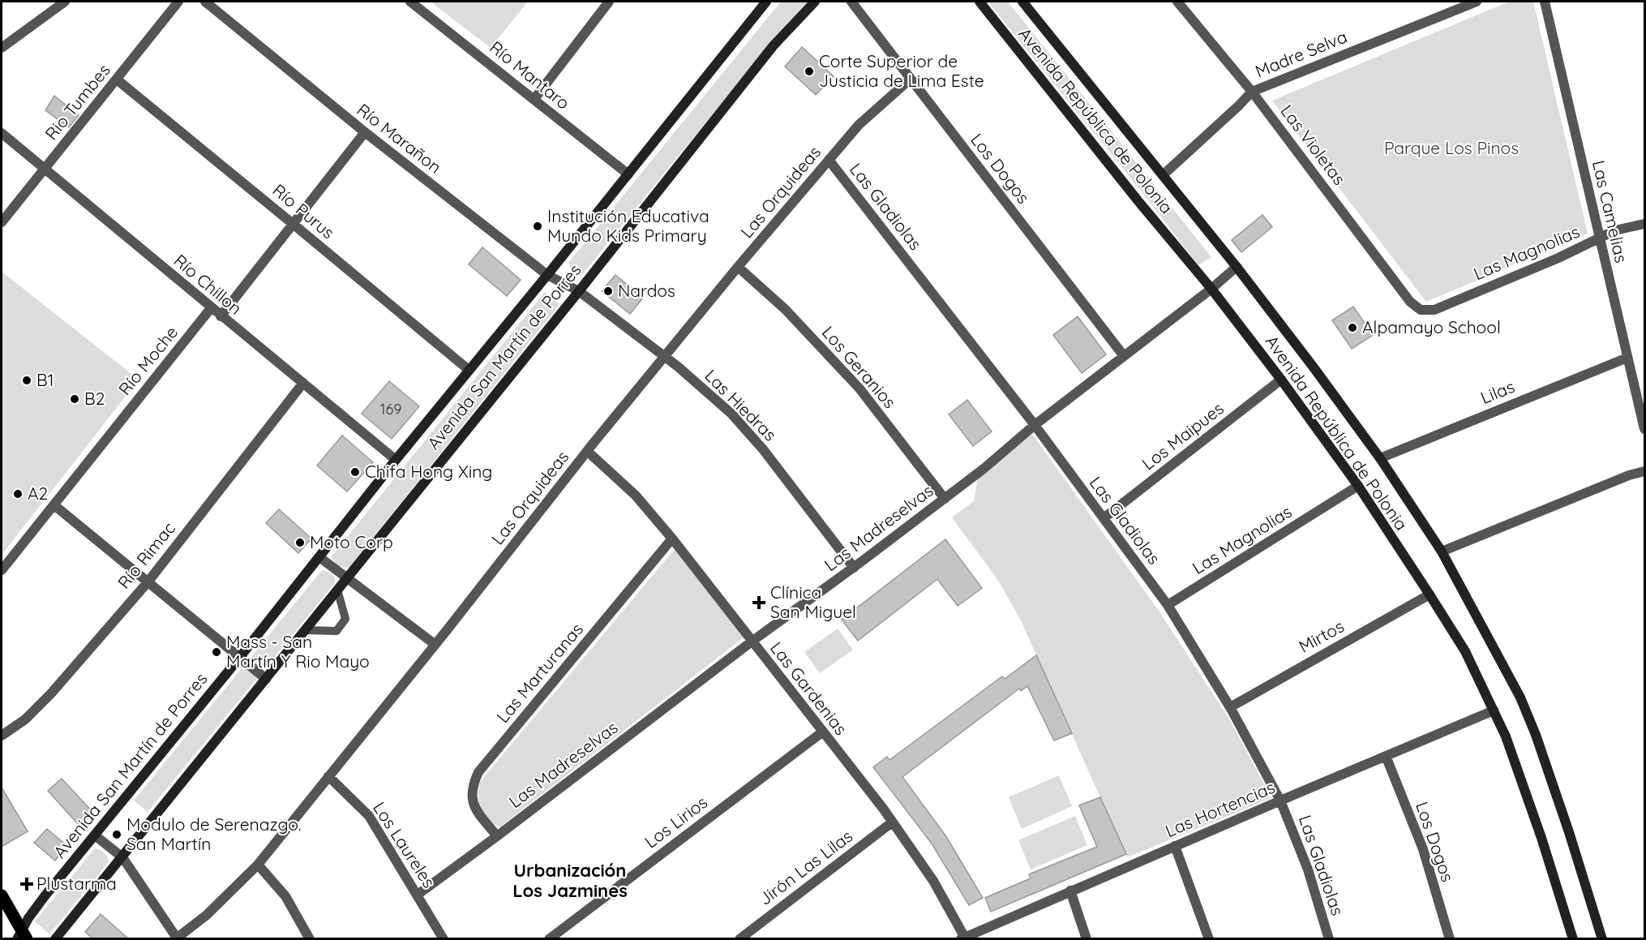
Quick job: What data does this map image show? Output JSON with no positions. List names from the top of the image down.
{
  "streets": {
    "main road": ["Avenida República de Polonia", "Avenida San Martín de Porres"],
    "street": [
      "Madre Selva",
      "Río Mantaro",
      "Rio Tumbes",
      "Río Marañon",
      "Las Violetas",
      "Los Dogos",
      "Las Orquideas",
      "Las Gladiolas",
      "Río Purus",
      "Las Camelias",
      "Las Magnolias",
      "Río Chillon",
      "Río Moche",
      "Los Geranios",
      "Lilas",
      "Las Hiedras",
      "Los Maipues",
      "Las Madreselvas",
      "Río Rimac",
      "Mirtos",
      "Las Marturanas",
      "Las Gardenias",
      "Las Hortencias",
      "Los Lirios",
      "Los Laureles",
      "Jirón Las Lilas"
    ]
  },
  "crossings": [
    ["Madre Selva", "Avenida República de Polonia"],
    ["Madre Selva", "Las Violetas"],
    ["Río Mantaro", "Avenida San Martín de Porres"],
    ["Rio Tumbes", "Río Purus"],
    ["Rio Tumbes", "Río Chillon"],
    ["Avenida República de Polonia", "Las Magnolias"],
    ["Avenida República de Polonia", "Lilas"],
    ["Avenida República de Polonia", "Los Maipues"],
    ["Avenida República de Polonia", "Las Madreselvas"],
    ["Avenida República de Polonia", "Mirtos"],
    ["Avenida República de Polonia", "Las Hortencias"],
    ["Río Marañon", "Avenida San Martín de Porres"],
    ["Río Marañon", "Las Hiedras"],
    ["Las Violetas", "Las Magnolias"],
    ["Los Dogos", "Las Orquideas"],
    ["Los Dogos", "Las Madreselvas"],
    ["Los Dogos", "Las Hortencias"],
    ["Las Orquideas", "Las Gladiolas"],
    ["Las Orquideas", "Los Geranios"],
    ["Las Orquideas", "Las Hiedras"],
    ["Las Orquideas", "Las Gardenias"],
    ["Las Orquideas", "Los Laureles"],
    ["Las Gladiolas", "Las Magnolias"],
    ["Las Gladiolas", "Los Maipues"],
    ["Las Gladiolas", "Las Madreselvas"],
    ["Las Gladiolas", "Mirtos"],
    ["Las Gladiolas", "Las Hortencias"],
    ["Río Purus", "Avenida San Martín de Porres"],
    ["Las Camelias", "Las Magnolias"],
    ["Las Camelias", "Lilas"],
    ["Río Chillon", "Avenida San Martín de Porres"],
    ["Río Chillon", "Río Moche"],
    ["Río Chillon", "Río Rimac"],
    ["Avenida San Martín de Porres", "Las Hiedras"],
    ["Los Geranios", "Las Madreselvas"],
    ["Las Hiedras", "Las Madreselvas"],
    ["Las Madreselvas", "Las Marturanas"],
    ["Las Madreselvas", "Las Gardenias"],
    ["Las Madreselvas", "Los Laureles"],
    ["Las Marturanas", "Las Gardenias"],
    ["Las Gardenias", "Las Hortencias"],
    ["Las Gardenias", "Los Lirios"],
    ["Las Gardenias", "Jirón Las Lilas"]
  ],
  "districts": ["Urbanización Los Jazmines"],
  "parks": ["Parque Los Pinos"],
  "places": {
    "other": [
      "Corte Superior de Justicia de Lima Este",
      "Institución Educativa Mundo Kids Primary",
      "Nardos",
      "Alpamayo School",
      "B1",
      "B2",
      "Chifa Hong Xing",
      "A2",
      "Moto Corp",
      "Mass - San Martín Y Rio Mayo",
      "Modulo de Serenazgo. San Martín"
    ],
    "health": ["Clínica San Miguel", "Plustarma"]
  },
  "house_numbers": ["169"]
}
